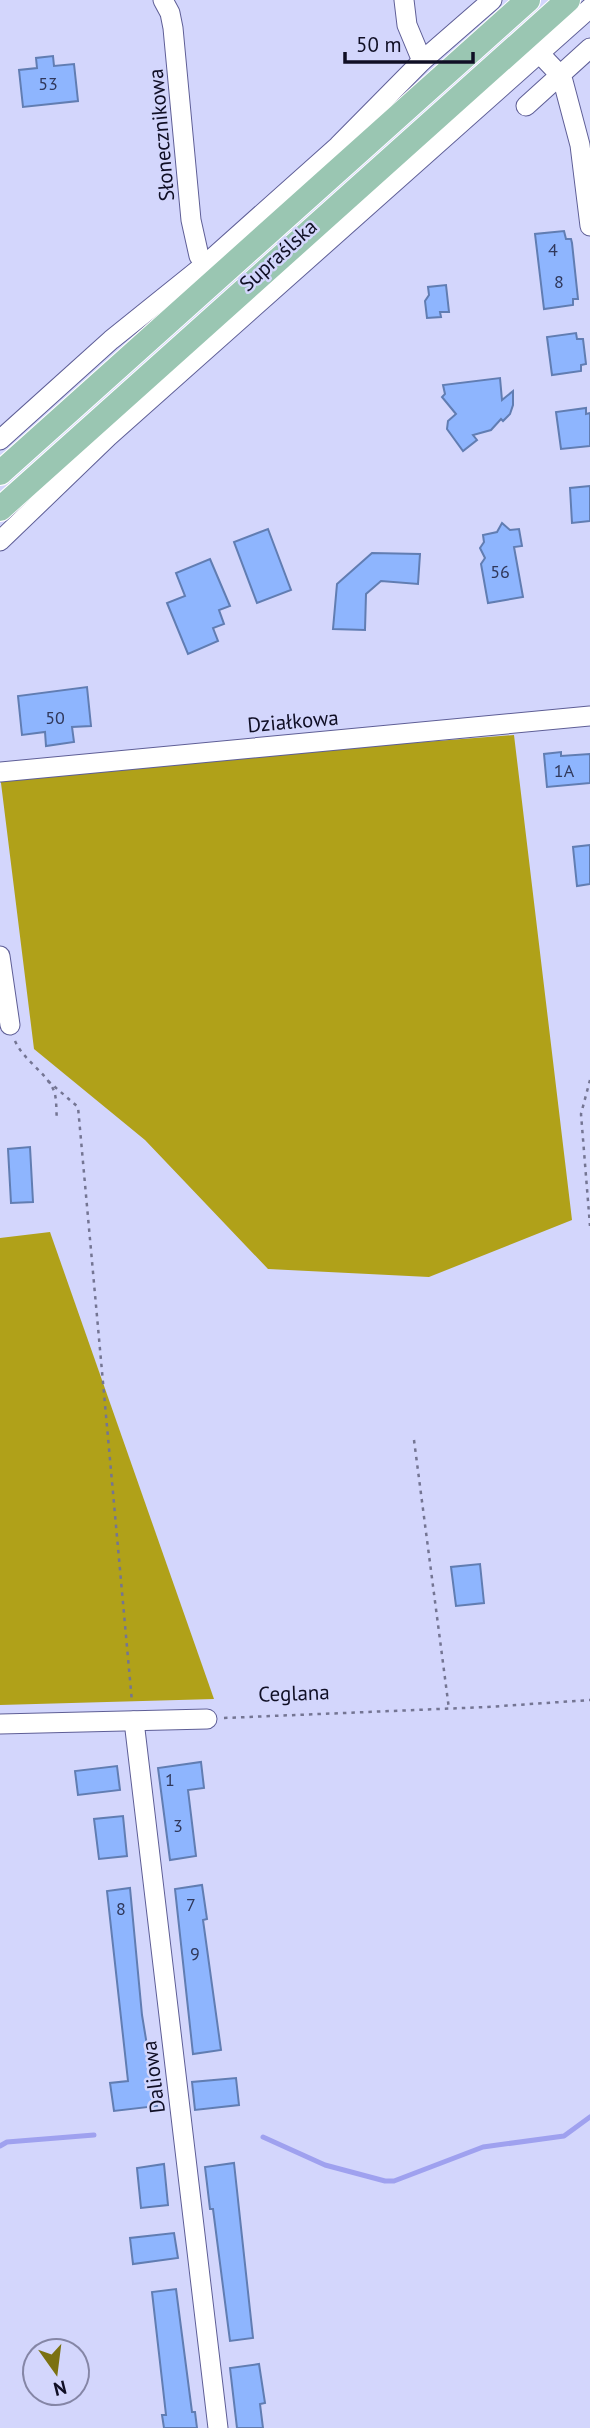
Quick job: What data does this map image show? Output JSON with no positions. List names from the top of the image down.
{
  "streets": {
    "street": [
      "Słonecznikowa",
      "Supraślska",
      "Działkowa",
      "Daliowa"
    ],
    "path": ["Ceglana"]
  },
  "crossings": [
    ["Słonecznikowa", "Supraślska"]
  ],
  "house_numbers": [
    "53",
    "4",
    "8",
    "56",
    "50",
    "1A",
    "1",
    "3",
    "7",
    "8",
    "9"
  ],
  "scale_bar": "50 m",
  "north": "bottom"
}
